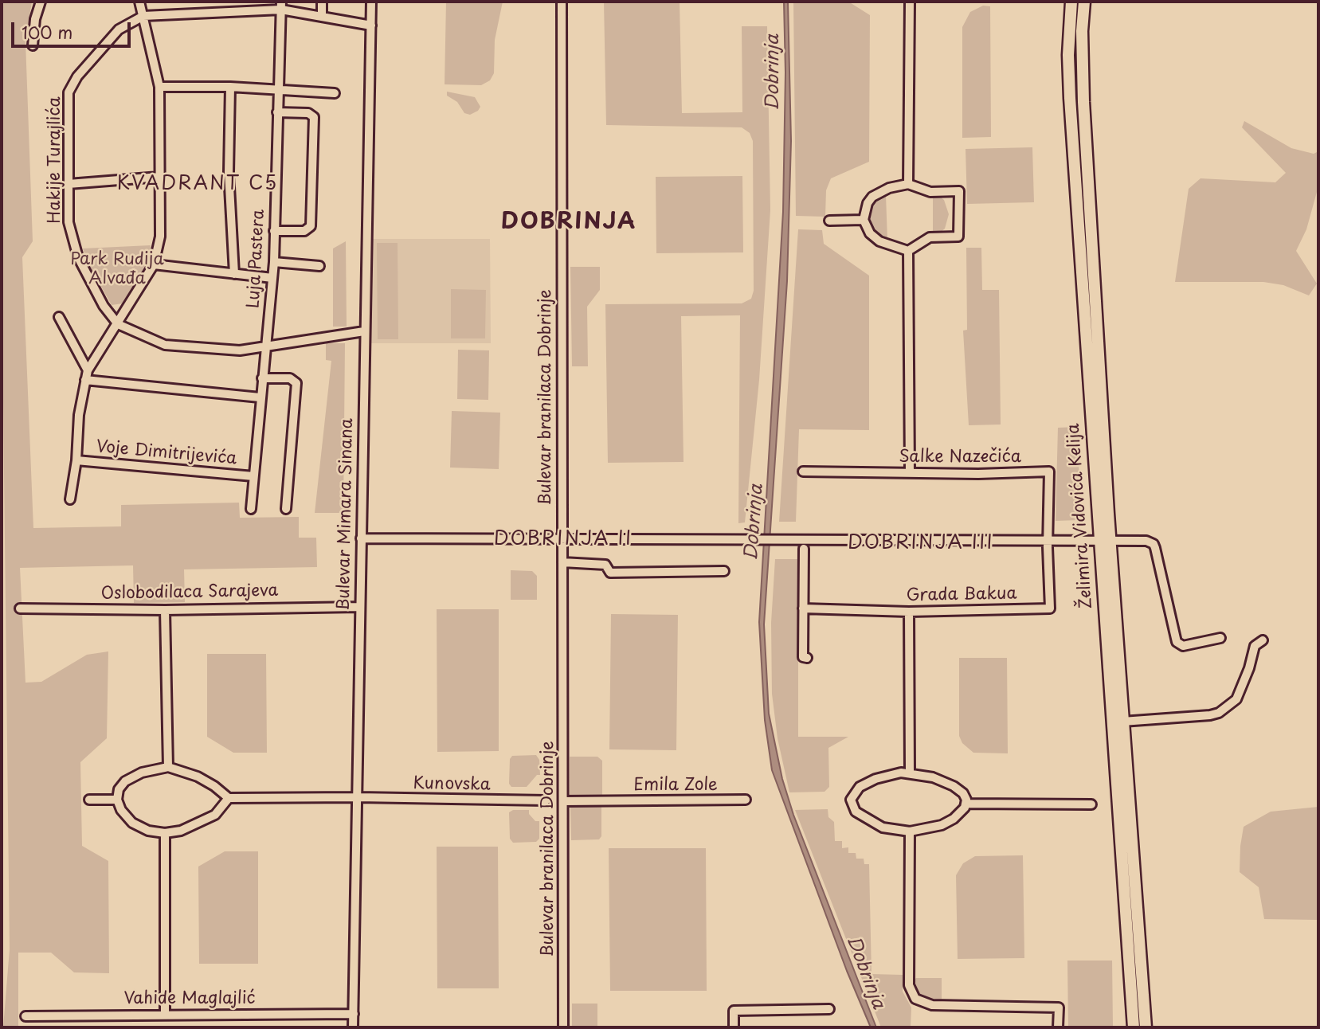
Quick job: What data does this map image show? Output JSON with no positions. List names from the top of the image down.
{
  "streets": {
    "main road": ["Želimira Vidovića Kelija"],
    "street": [
      "Hakije Turajlića",
      "Luja Pastera",
      "Bulevar branilaca Dobrinje",
      "Voje Dimitrijevića",
      "Salke Nazečića",
      "Bulevar Mimara Sinana",
      "Oslobodilaca Sarajeva",
      "Grada Bakua",
      "Kunovska",
      "Emila Zole",
      "Vahide Maglajlić"
    ]
  },
  "crossings": [
    ["Luja Pastera", "Voje Dimitrijevića"],
    ["Bulevar branilaca Dobrinje", "Emila Zole"],
    ["Salke Nazečića", "Grada Bakua"],
    ["Bulevar Mimara Sinana", "Oslobodilaca Sarajeva"],
    ["Bulevar Mimara Sinana", "Kunovska"],
    ["Bulevar Mimara Sinana", "Vahide Maglajlić"]
  ],
  "districts": [
    "KVADRANT C5",
    "DOBRINJA",
    "DOBRINJA II",
    "DOBRINJA III"
  ],
  "water": ["Dobrinja"],
  "parks": ["Park Rudija Alvađa"],
  "scale_bar": "100 m"
}
